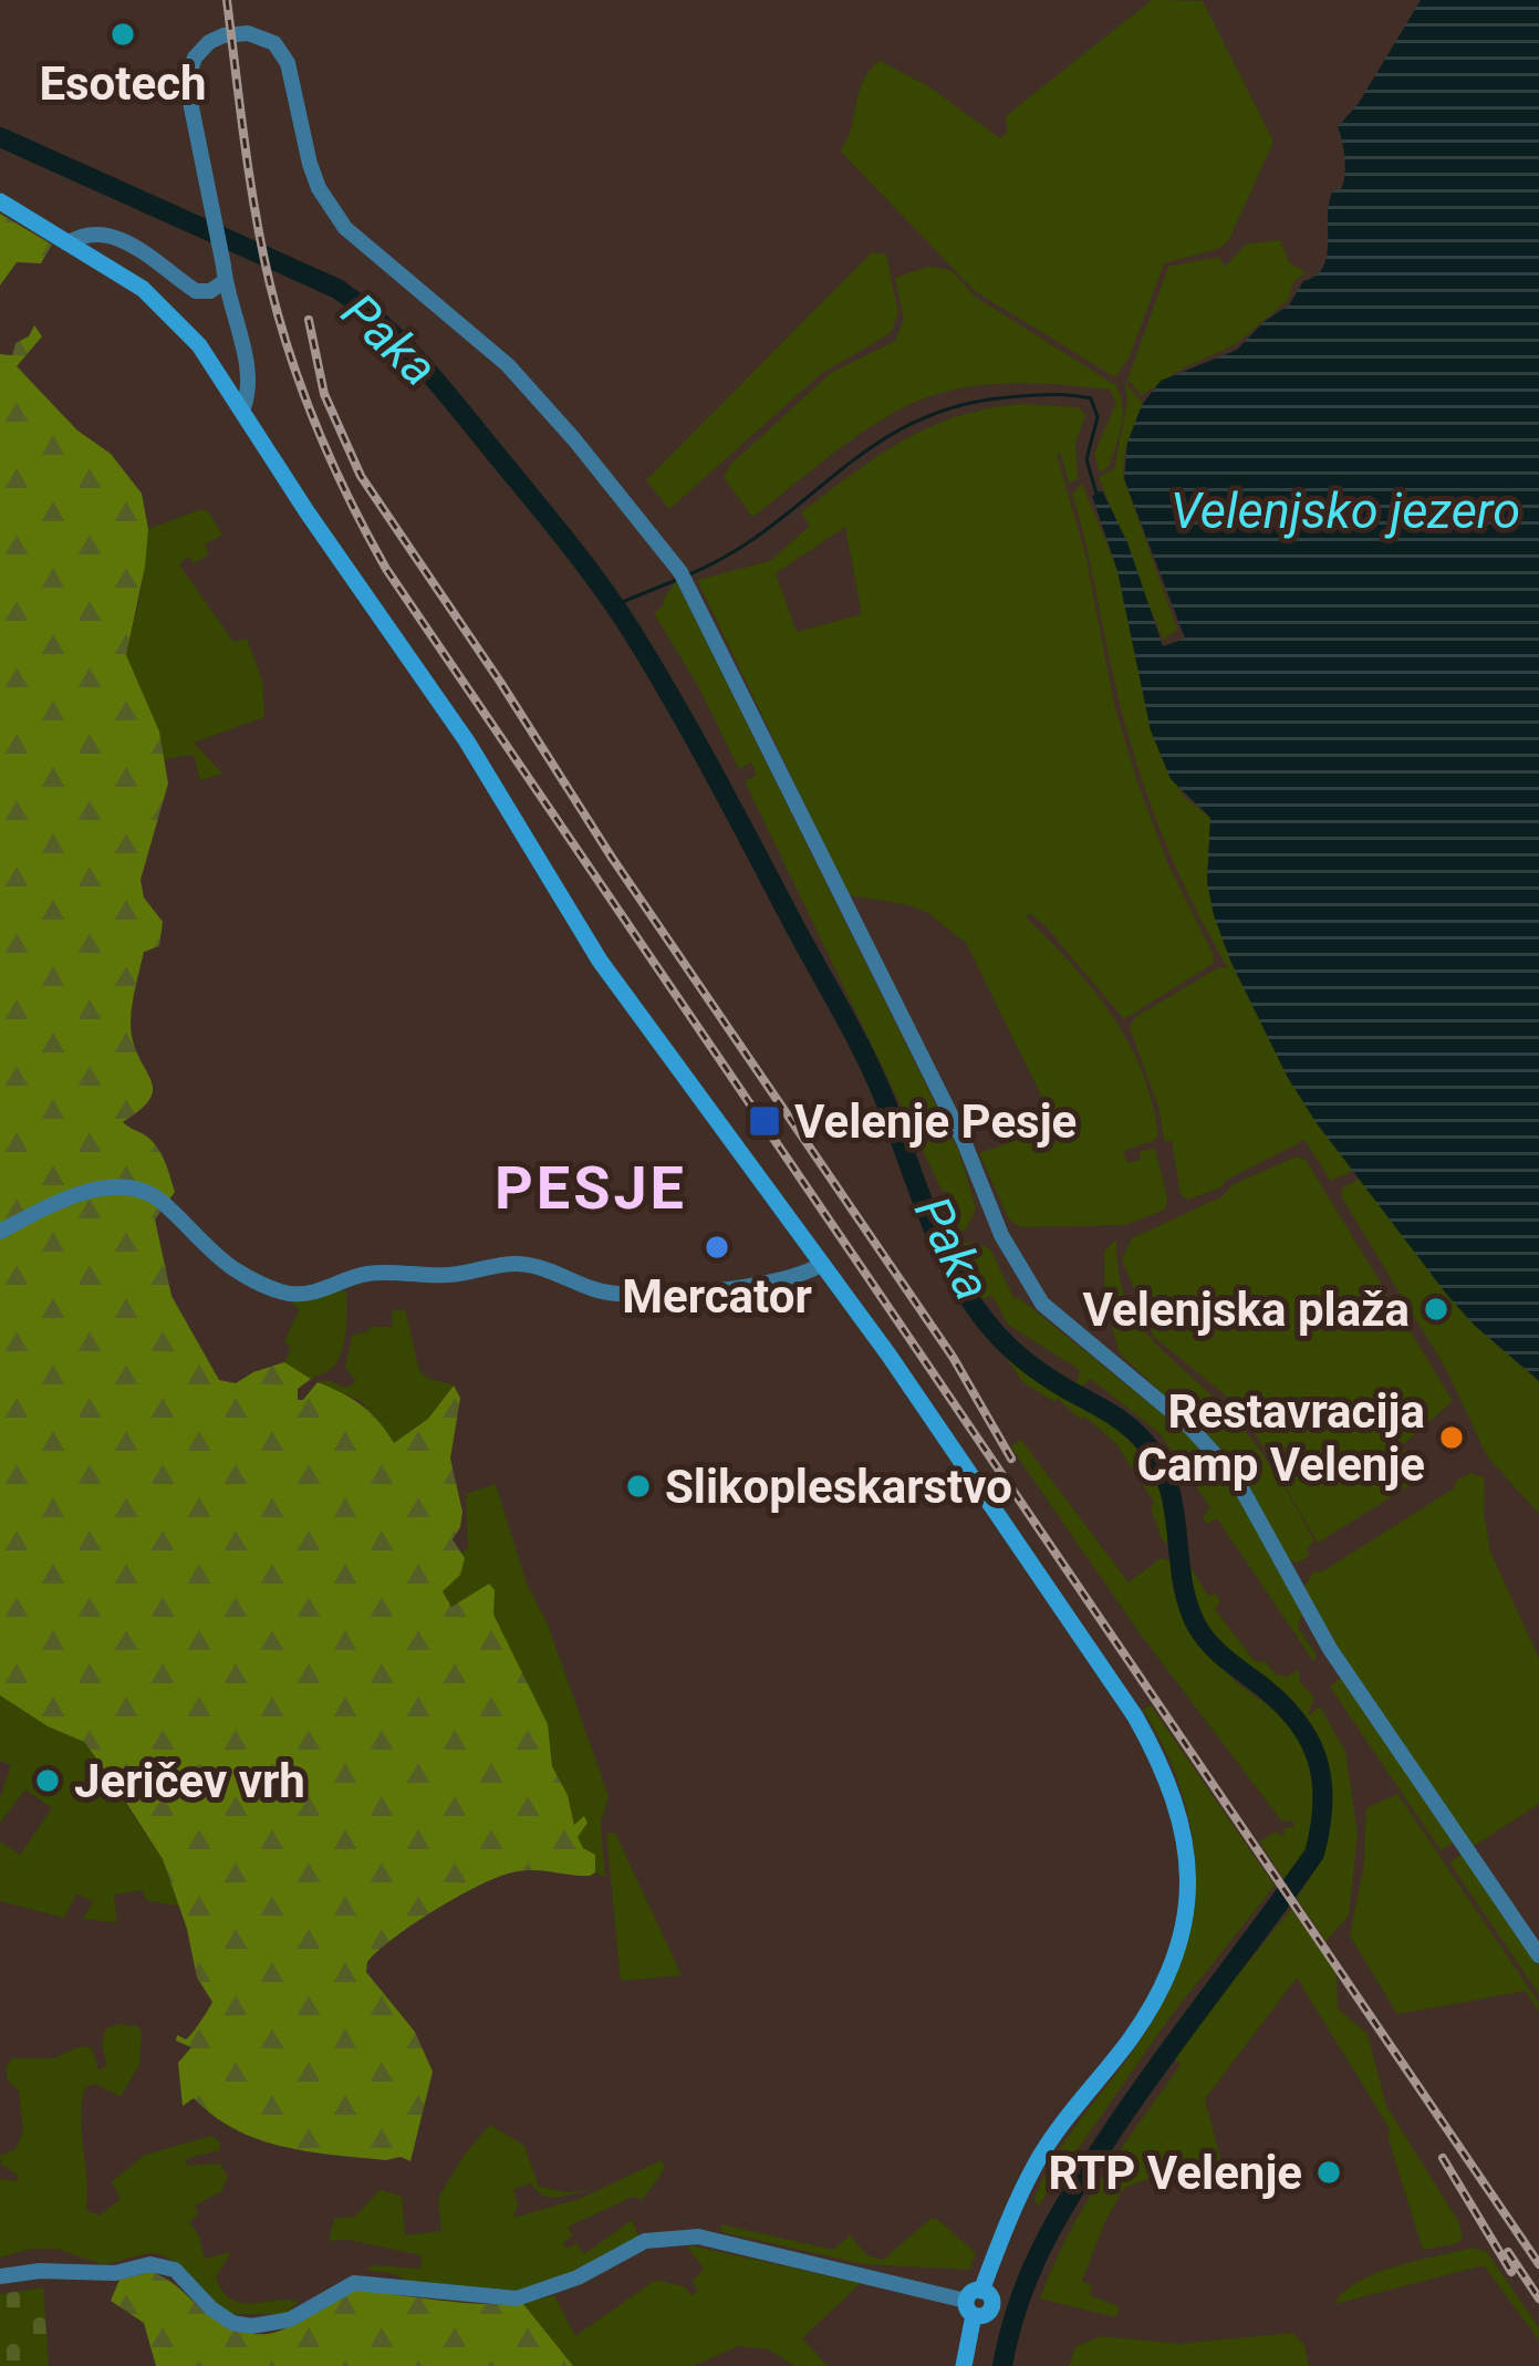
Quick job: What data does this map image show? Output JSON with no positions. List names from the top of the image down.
{
  "districts": ["PESJE"],
  "water": ["Paka", "Velenjsko jezero"],
  "places": {
    "other": [
      "Esotech",
      "Mercator",
      "Velenjska plaža",
      "Restavracija Camp Velenje",
      "Slikopleskarstvo",
      "Jeričev vrh",
      "RTP Velenje"
    ],
    "transit": ["Velenje Pesje"]
  }
}
